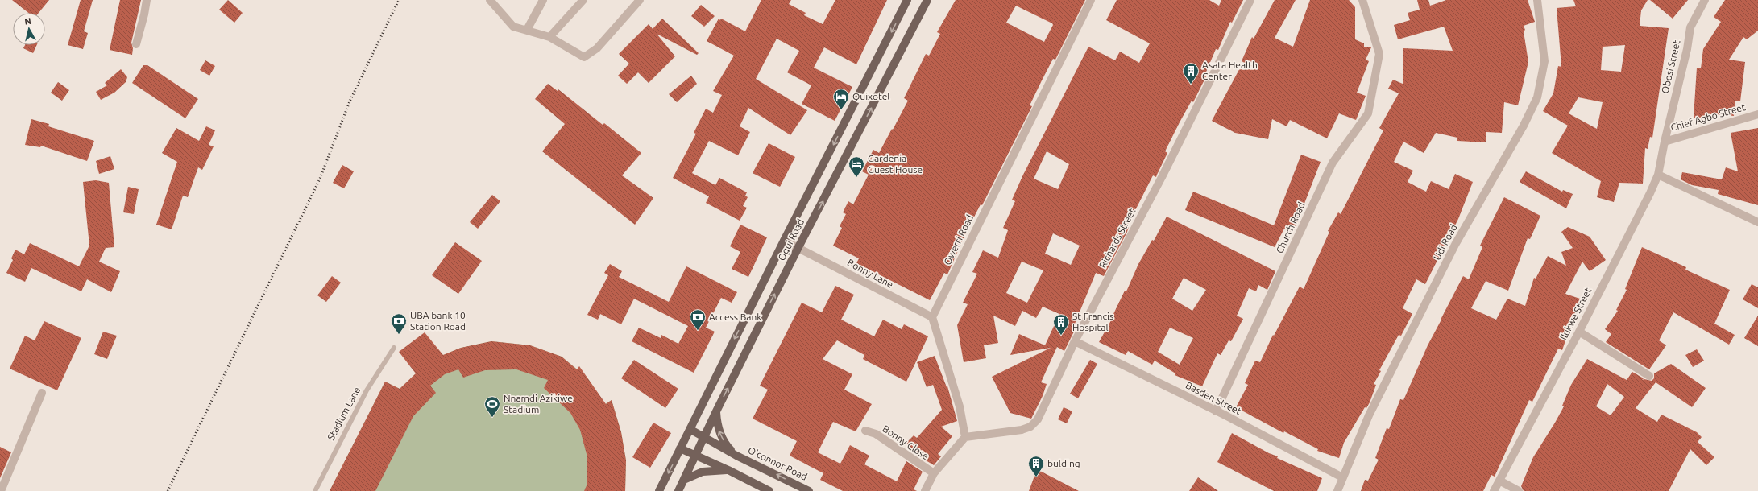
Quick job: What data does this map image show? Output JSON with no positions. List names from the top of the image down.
{
  "streets": {
    "main road": ["Ogui Road", "O'connor Road"],
    "street": [
      "Obosi Street",
      "Chief Agbo Street",
      "Church Road",
      "Richards Street",
      "Owerri Road",
      "Udi Road",
      "Bonny Lane",
      "Ilukwe Street",
      "Basden Street",
      "Bonny Close"
    ],
    "lane": ["Stadium Lane"]
  },
  "crossings": [
    ["Obosi Street", "Chief Agbo Street"],
    ["Obosi Street", "Ilukwe Street"],
    ["Chief Agbo Street", "Ilukwe Street"],
    ["Church Road", "Basden Street"],
    ["Richards Street", "Basden Street"],
    ["Ogui Road", "Bonny Lane"],
    ["Ogui Road", "O'connor Road"],
    ["Owerri Road", "Bonny Lane"],
    ["Udi Road", "Basden Street"]
  ],
  "places": {
    "building": ["Asata Health Center", "St Francis Hospital", "bulding"],
    "hotel": ["Quixotel", "Gardenia Guest House"],
    "bank": ["Access Bank", "UBA bank 10 Station Road"],
    "sports": ["Nnamdi Azikiwe Stadium"]
  },
  "north": "top"
}
